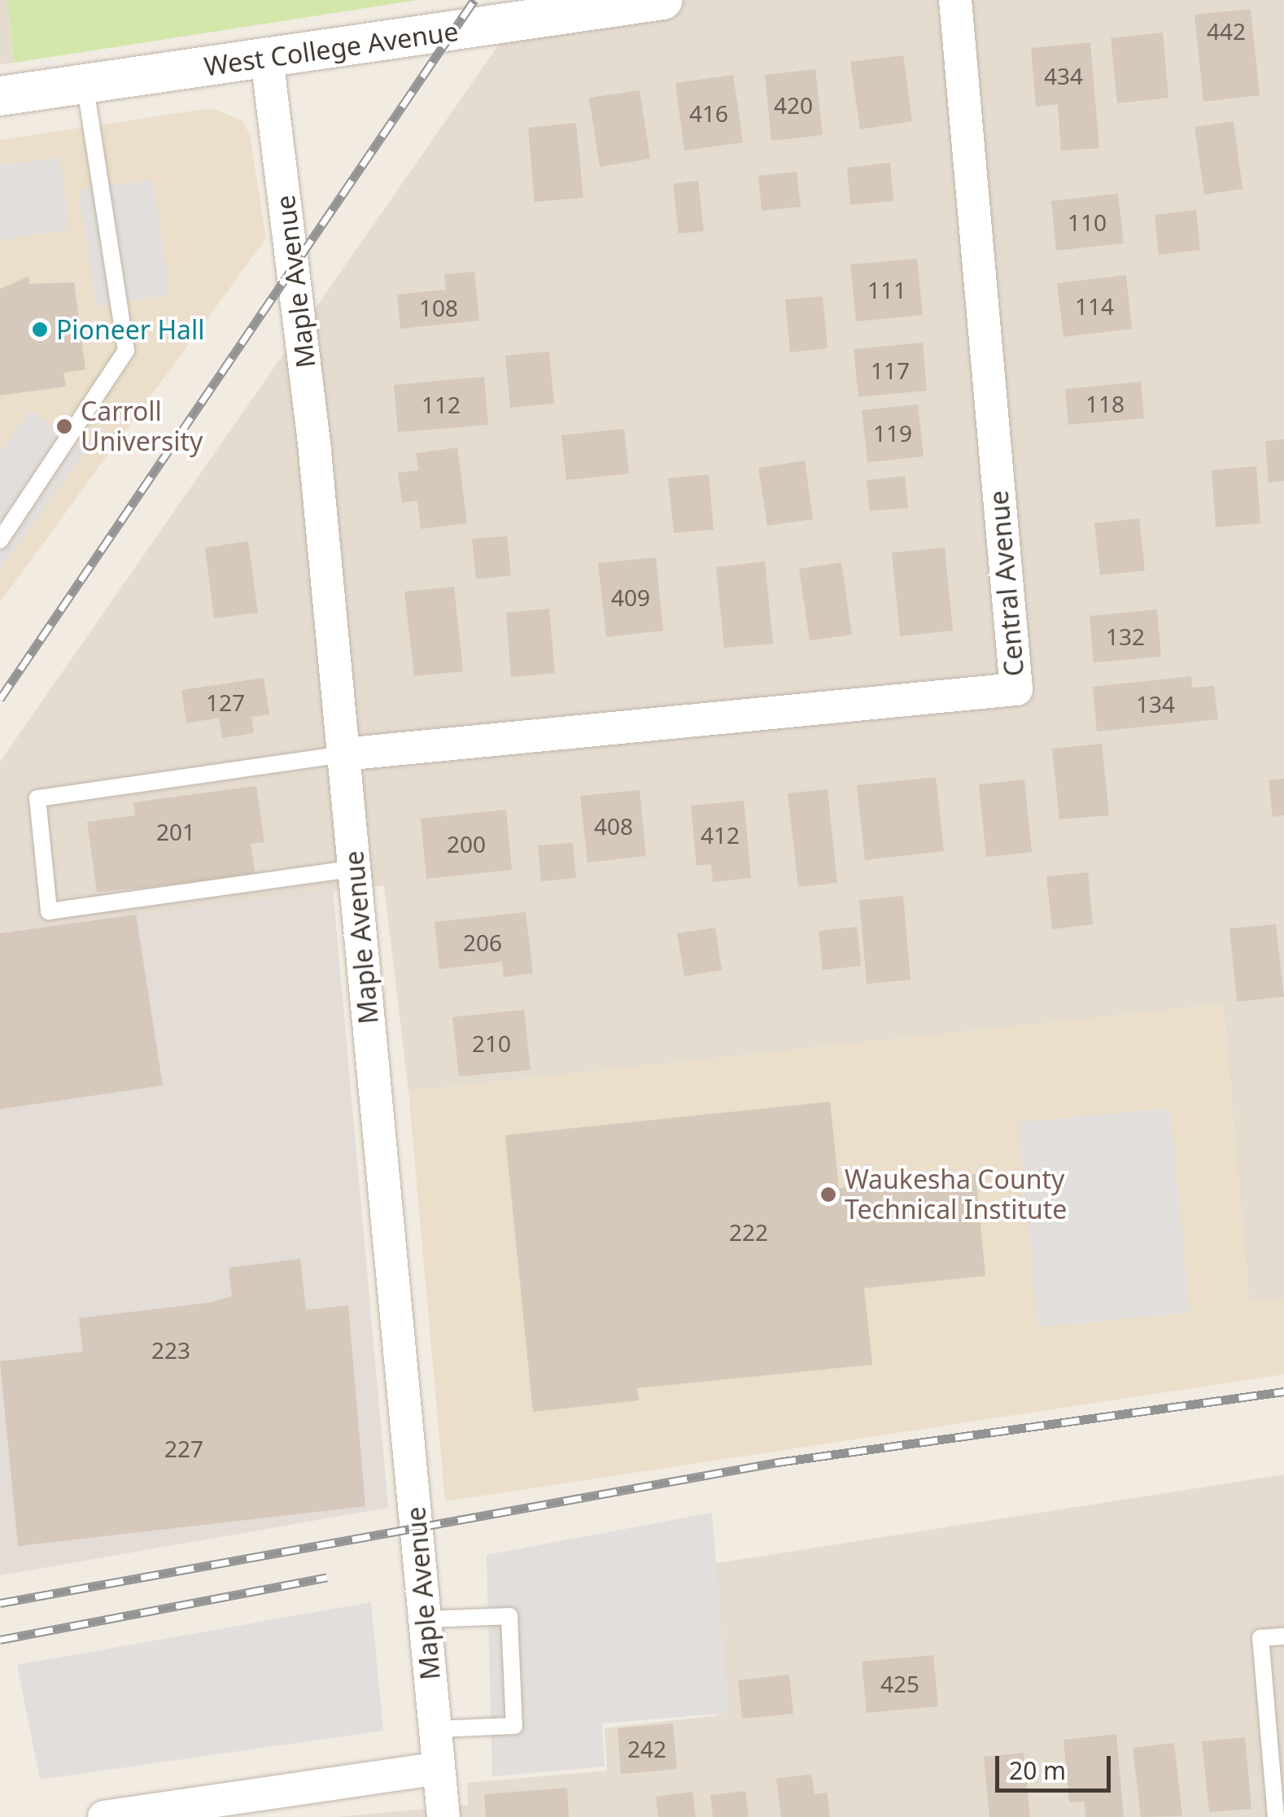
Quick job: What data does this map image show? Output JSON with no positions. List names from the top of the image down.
{
  "streets": {
    "street": ["West College Avenue", "Maple Avenue", "Central Avenue"]
  },
  "crossings": [
    ["West College Avenue", "Maple Avenue"],
    ["Maple Avenue", "Central Avenue"]
  ],
  "places": ["Pioneer Hall", "Carroll University", "Waukesha County Technical Institute"],
  "house_numbers": [
    "442",
    "434",
    "420",
    "416",
    "110",
    "111",
    "114",
    "108",
    "117",
    "118",
    "112",
    "119",
    "409",
    "132",
    "127",
    "134",
    "408",
    "201",
    "412",
    "200",
    "206",
    "210",
    "222",
    "223",
    "227",
    "425",
    "242"
  ],
  "scale_bar": "20 m"
}
